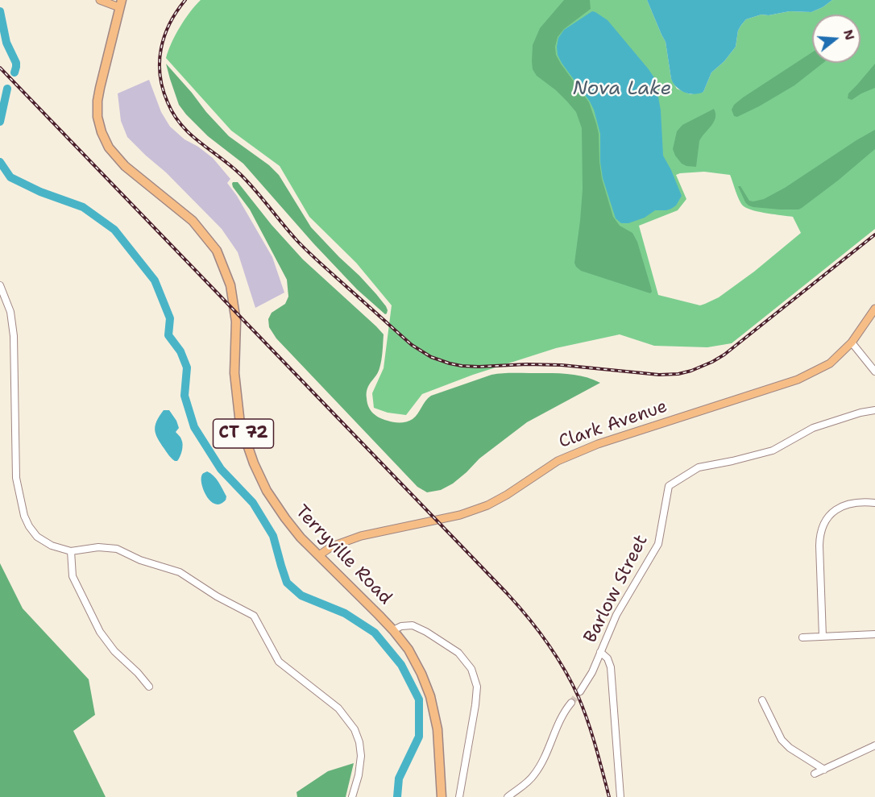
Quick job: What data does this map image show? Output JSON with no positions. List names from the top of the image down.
{
  "streets": {
    "highway": ["CT 72", "Terryville Road"],
    "main road": ["Clark Avenue"],
    "street": ["Barlow Street"]
  },
  "crossings": [
    ["Clark Avenue", "Terryville Road"]
  ],
  "water": ["Nova Lake"],
  "north": "right"
}
